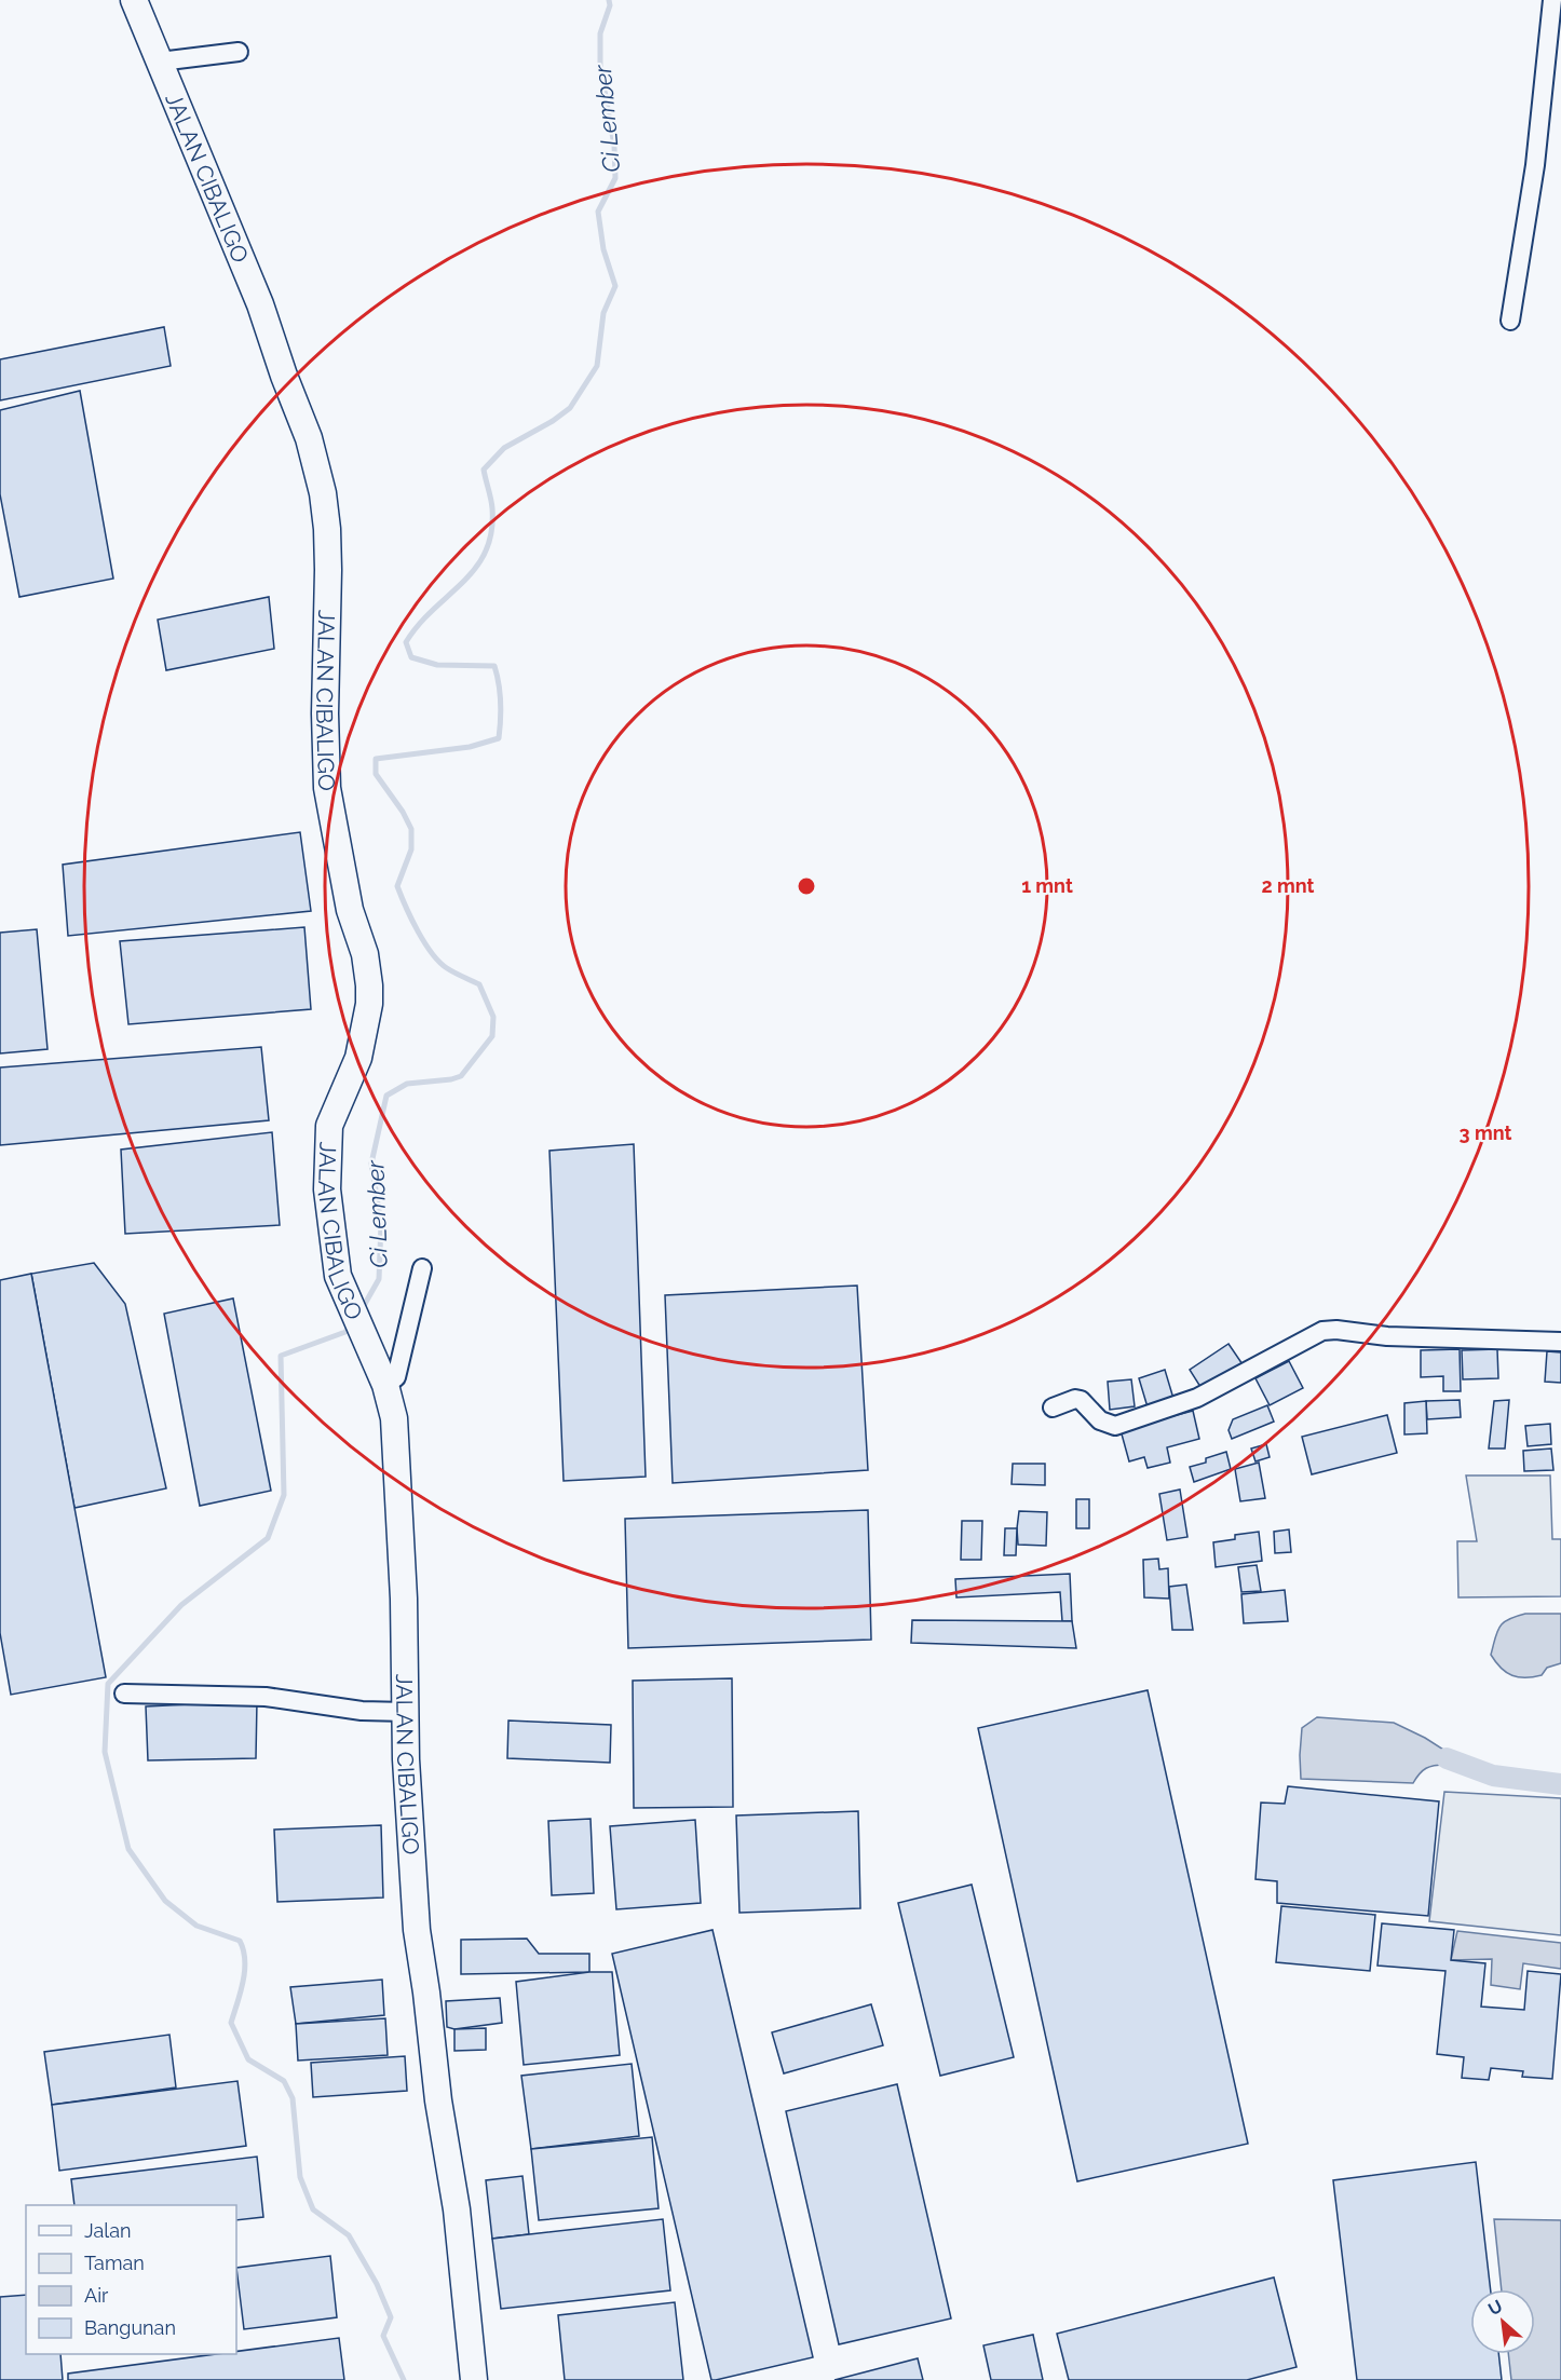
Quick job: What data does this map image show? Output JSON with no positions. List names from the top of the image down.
{
  "streets": {
    "main road": ["JALAN CIBALIGO"]
  },
  "water": ["Ci Lember"],
  "legend": [
    "Jalan",
    "Taman",
    "Air",
    "Bangunan"
  ],
  "north": "top left",
  "rings": ["1 mnt", "2 mnt", "3 mnt"]
}
